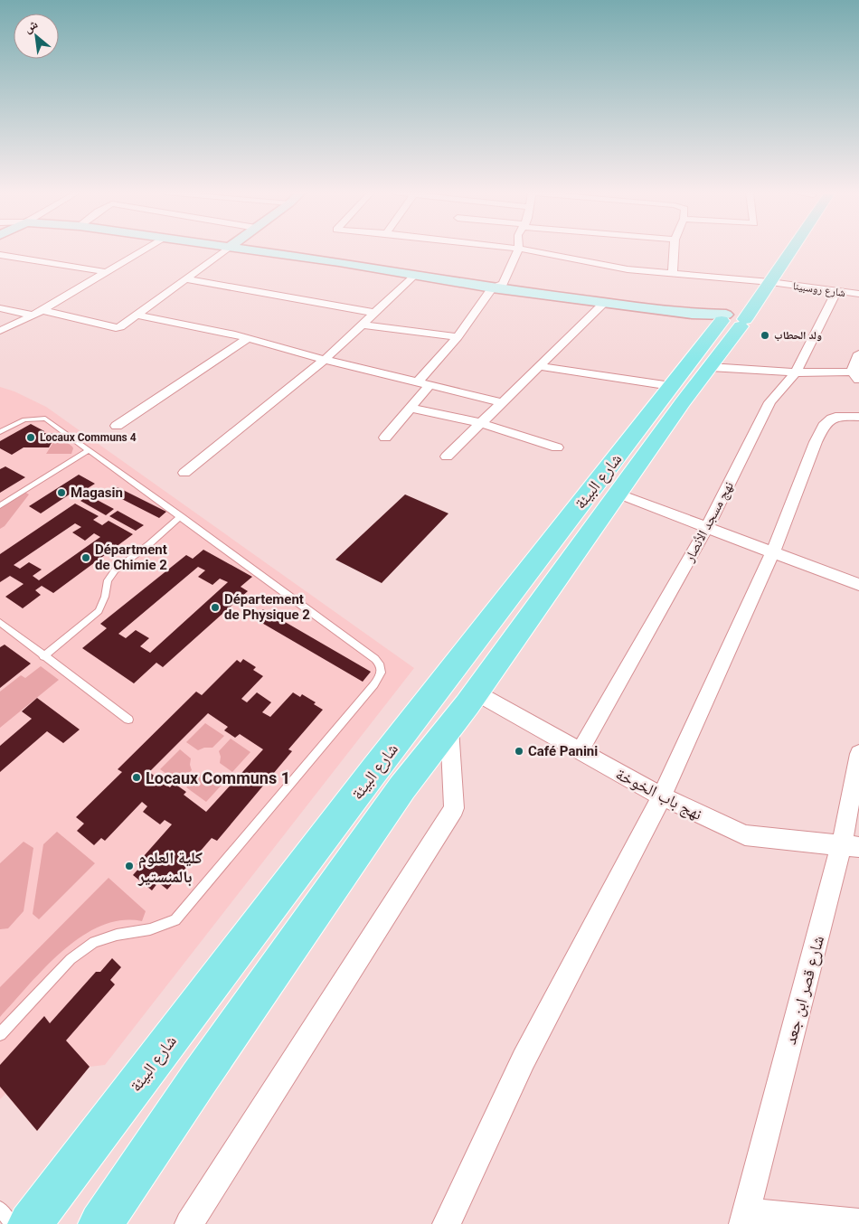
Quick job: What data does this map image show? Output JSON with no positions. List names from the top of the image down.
{
  "streets": {
    "main road": ["شارع البيئة"],
    "street": [
      "شارع روسبينا",
      "نهج مسجد الأنصار",
      "نهج باب الخوخة",
      "شارع قصر ابن جعد"
    ]
  },
  "crossings": [
    ["شارع روسبينا", "شارع البيئة"],
    ["شارع روسبينا", "نهج مسجد الأنصار"],
    ["شارع البيئة", "نهج باب الخوخة"],
    ["نهج مسجد الأنصار", "نهج باب الخوخة"],
    ["نهج باب الخوخة", "شارع قصر ابن جعد"]
  ],
  "places": [
    "ولد الحطاب",
    "Locaux Communs 4",
    "Magasin",
    "Départment de Chimie 2",
    "Département de Physique 2",
    "Café Panini",
    "Locaux Communs 1",
    "كلية العلوم بالمنستير"
  ],
  "north": "top left"
}
